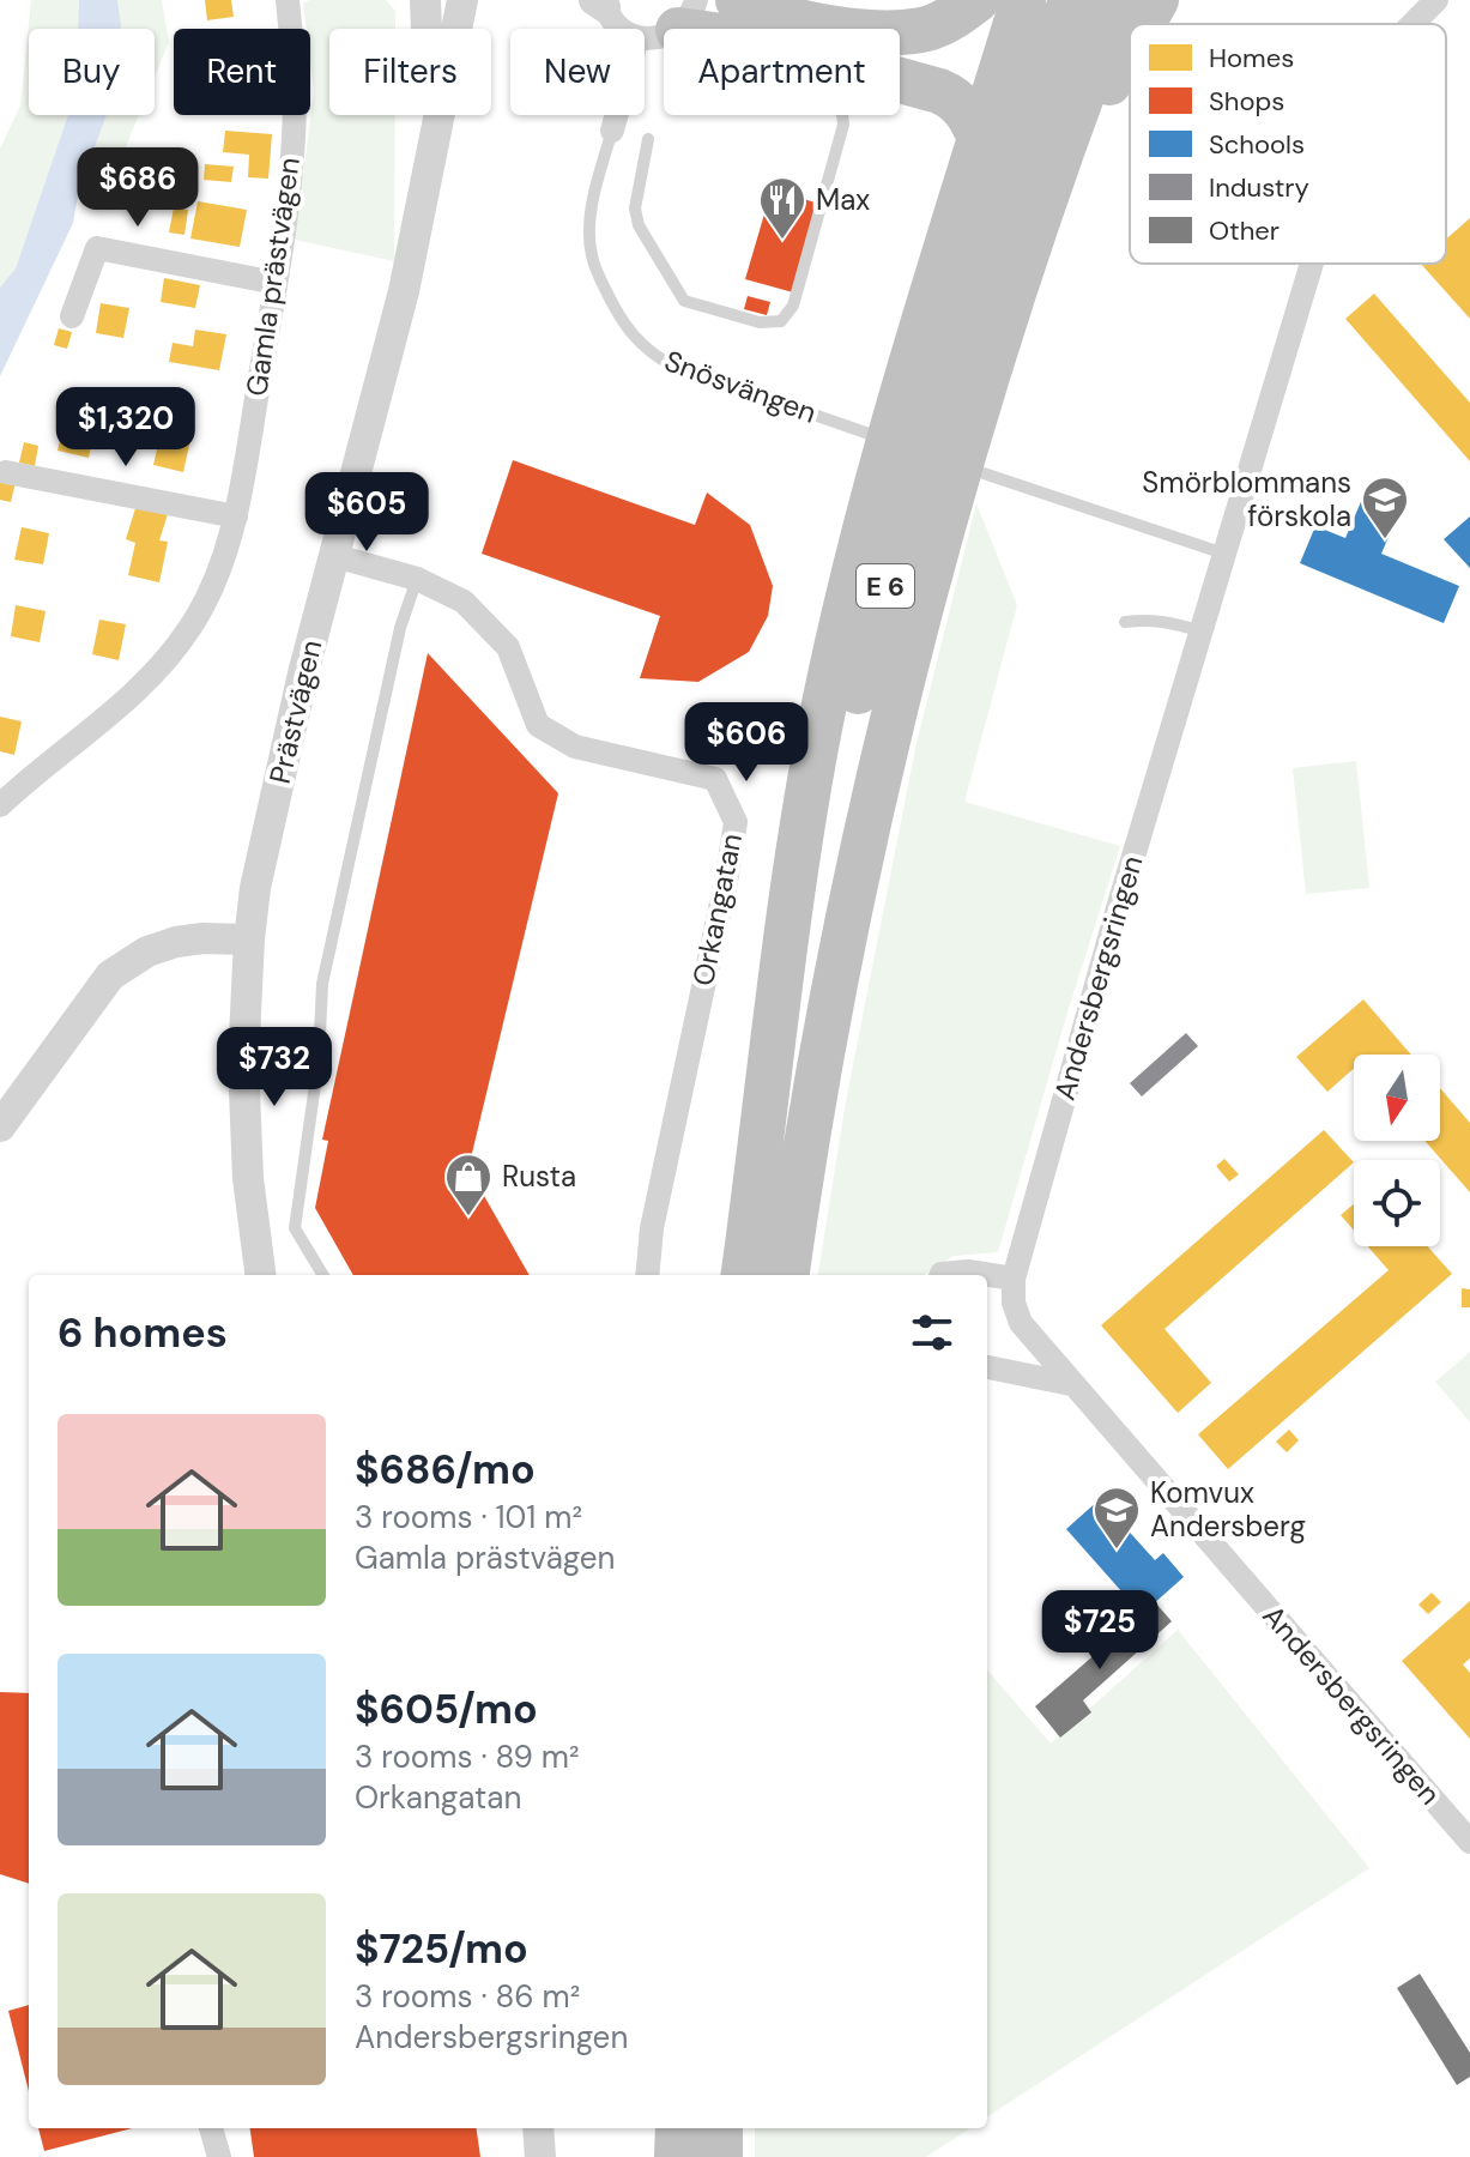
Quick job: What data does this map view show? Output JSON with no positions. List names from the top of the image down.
{
  "streets": {
    "highway": ["E 6"],
    "street": [
      "Gamla prästvägen",
      "Snösvängen",
      "Prästvägen",
      "Orkangatan",
      "Andersbergsringen"
    ]
  },
  "crossings": [
    ["Prästvägen", "Orkangatan"]
  ],
  "places": {
    "restaurant": ["Max"],
    "school or university": ["Smörblommans förskola", "Komvux Andersberg"],
    "shop": ["Rusta"]
  },
  "legend": [
    "Homes",
    "Shops",
    "Schools",
    "Industry",
    "Other"
  ],
  "north": "bottom",
  "page": {
    "chip": [
      "Buy",
      "Rent",
      "Filters",
      "New",
      "Apartment"
    ],
    "price": [
      "$686",
      "$1,320",
      "$605",
      "$606",
      "$732",
      "$725"
    ],
    "heading": "6 homes",
    "list": [
      {
        "name": "$686/mo",
        "note": "3 rooms · 101 m² · Gamla prästvägen"
      },
      {
        "name": "$605/mo",
        "note": "3 rooms · 89 m² · Orkangatan"
      },
      {
        "name": "$725/mo",
        "note": "3 rooms · 86 m² · Andersbergsringen"
      }
    ]
  }
}
